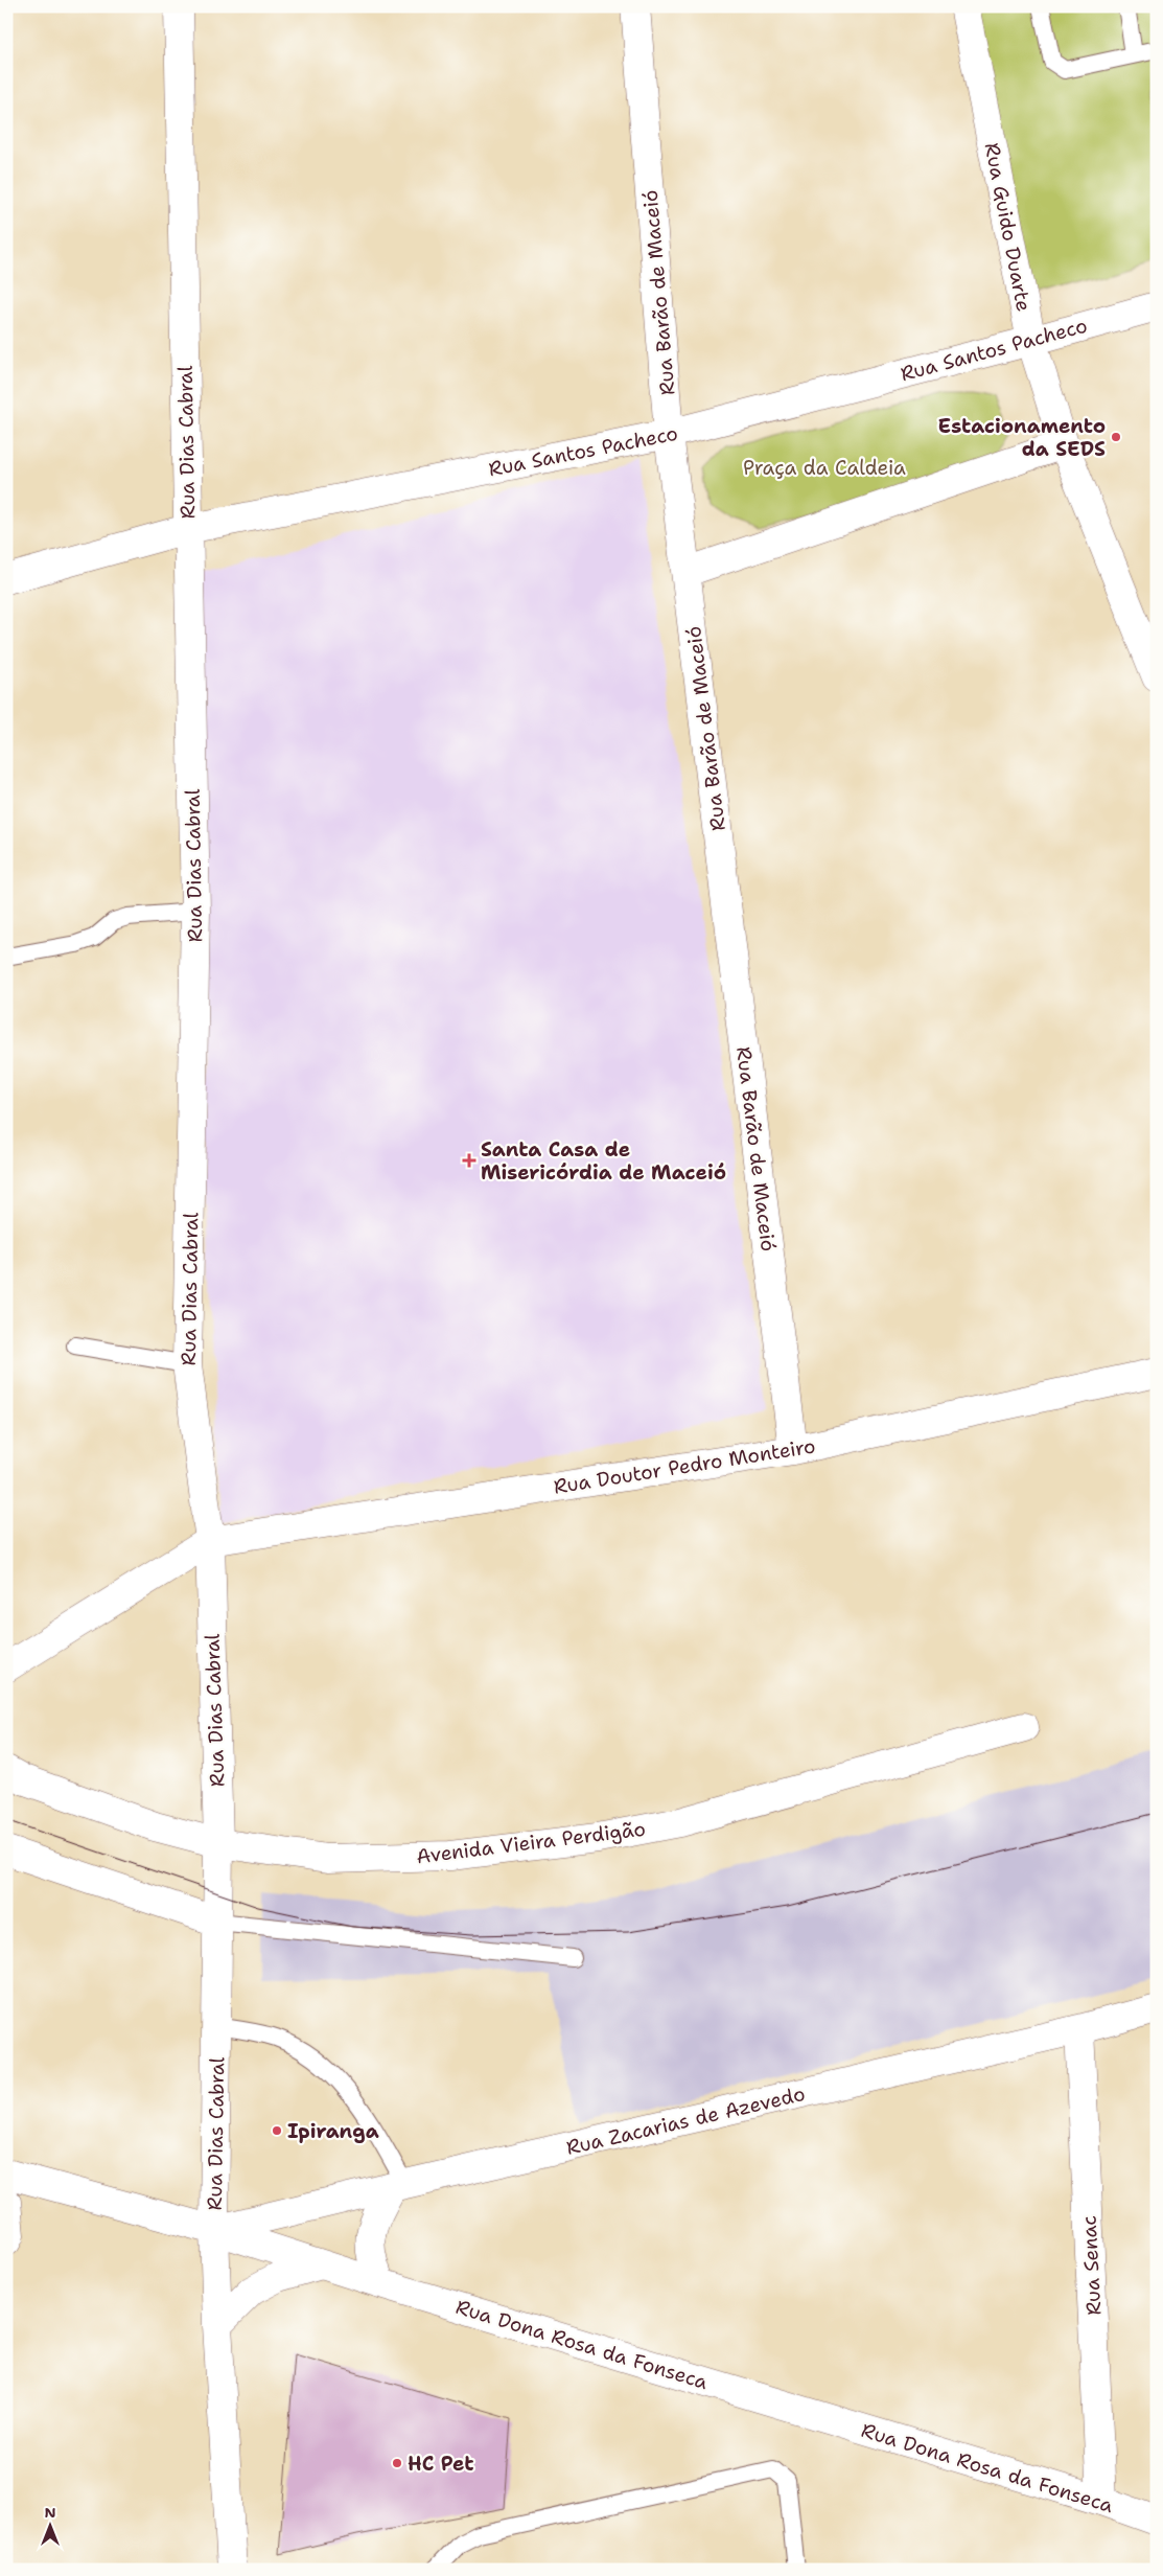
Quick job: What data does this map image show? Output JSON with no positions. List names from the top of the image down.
{
  "streets": {
    "street": [
      "Rua Guido Duarte",
      "Rua Barão de Maceió",
      "Rua Santos Pacheco",
      "Rua Dias Cabral",
      "Rua Doutor Pedro Monteiro",
      "Avenida Vieira Perdigão",
      "Rua Zacarias de Azevedo",
      "Rua Senac",
      "Rua Dona Rosa da Fonseca"
    ]
  },
  "crossings": [
    ["Rua Guido Duarte", "Rua Santos Pacheco"],
    ["Rua Barão de Maceió", "Rua Santos Pacheco"],
    ["Rua Barão de Maceió", "Rua Doutor Pedro Monteiro"],
    ["Rua Santos Pacheco", "Rua Dias Cabral"],
    ["Rua Dias Cabral", "Rua Doutor Pedro Monteiro"],
    ["Rua Dias Cabral", "Avenida Vieira Perdigão"],
    ["Rua Dias Cabral", "Rua Zacarias de Azevedo"],
    ["Rua Dias Cabral", "Rua Dona Rosa da Fonseca"],
    ["Rua Zacarias de Azevedo", "Rua Senac"],
    ["Rua Zacarias de Azevedo", "Rua Dona Rosa da Fonseca"],
    ["Rua Senac", "Rua Dona Rosa da Fonseca"]
  ],
  "parks": ["Praça da Caldeia"],
  "places": {
    "other": ["Estacionamento da SEDS", "Ipiranga", "HC Pet"],
    "health": ["Santa Casa de Misericórdia de Maceió"]
  },
  "north": "top"
}
